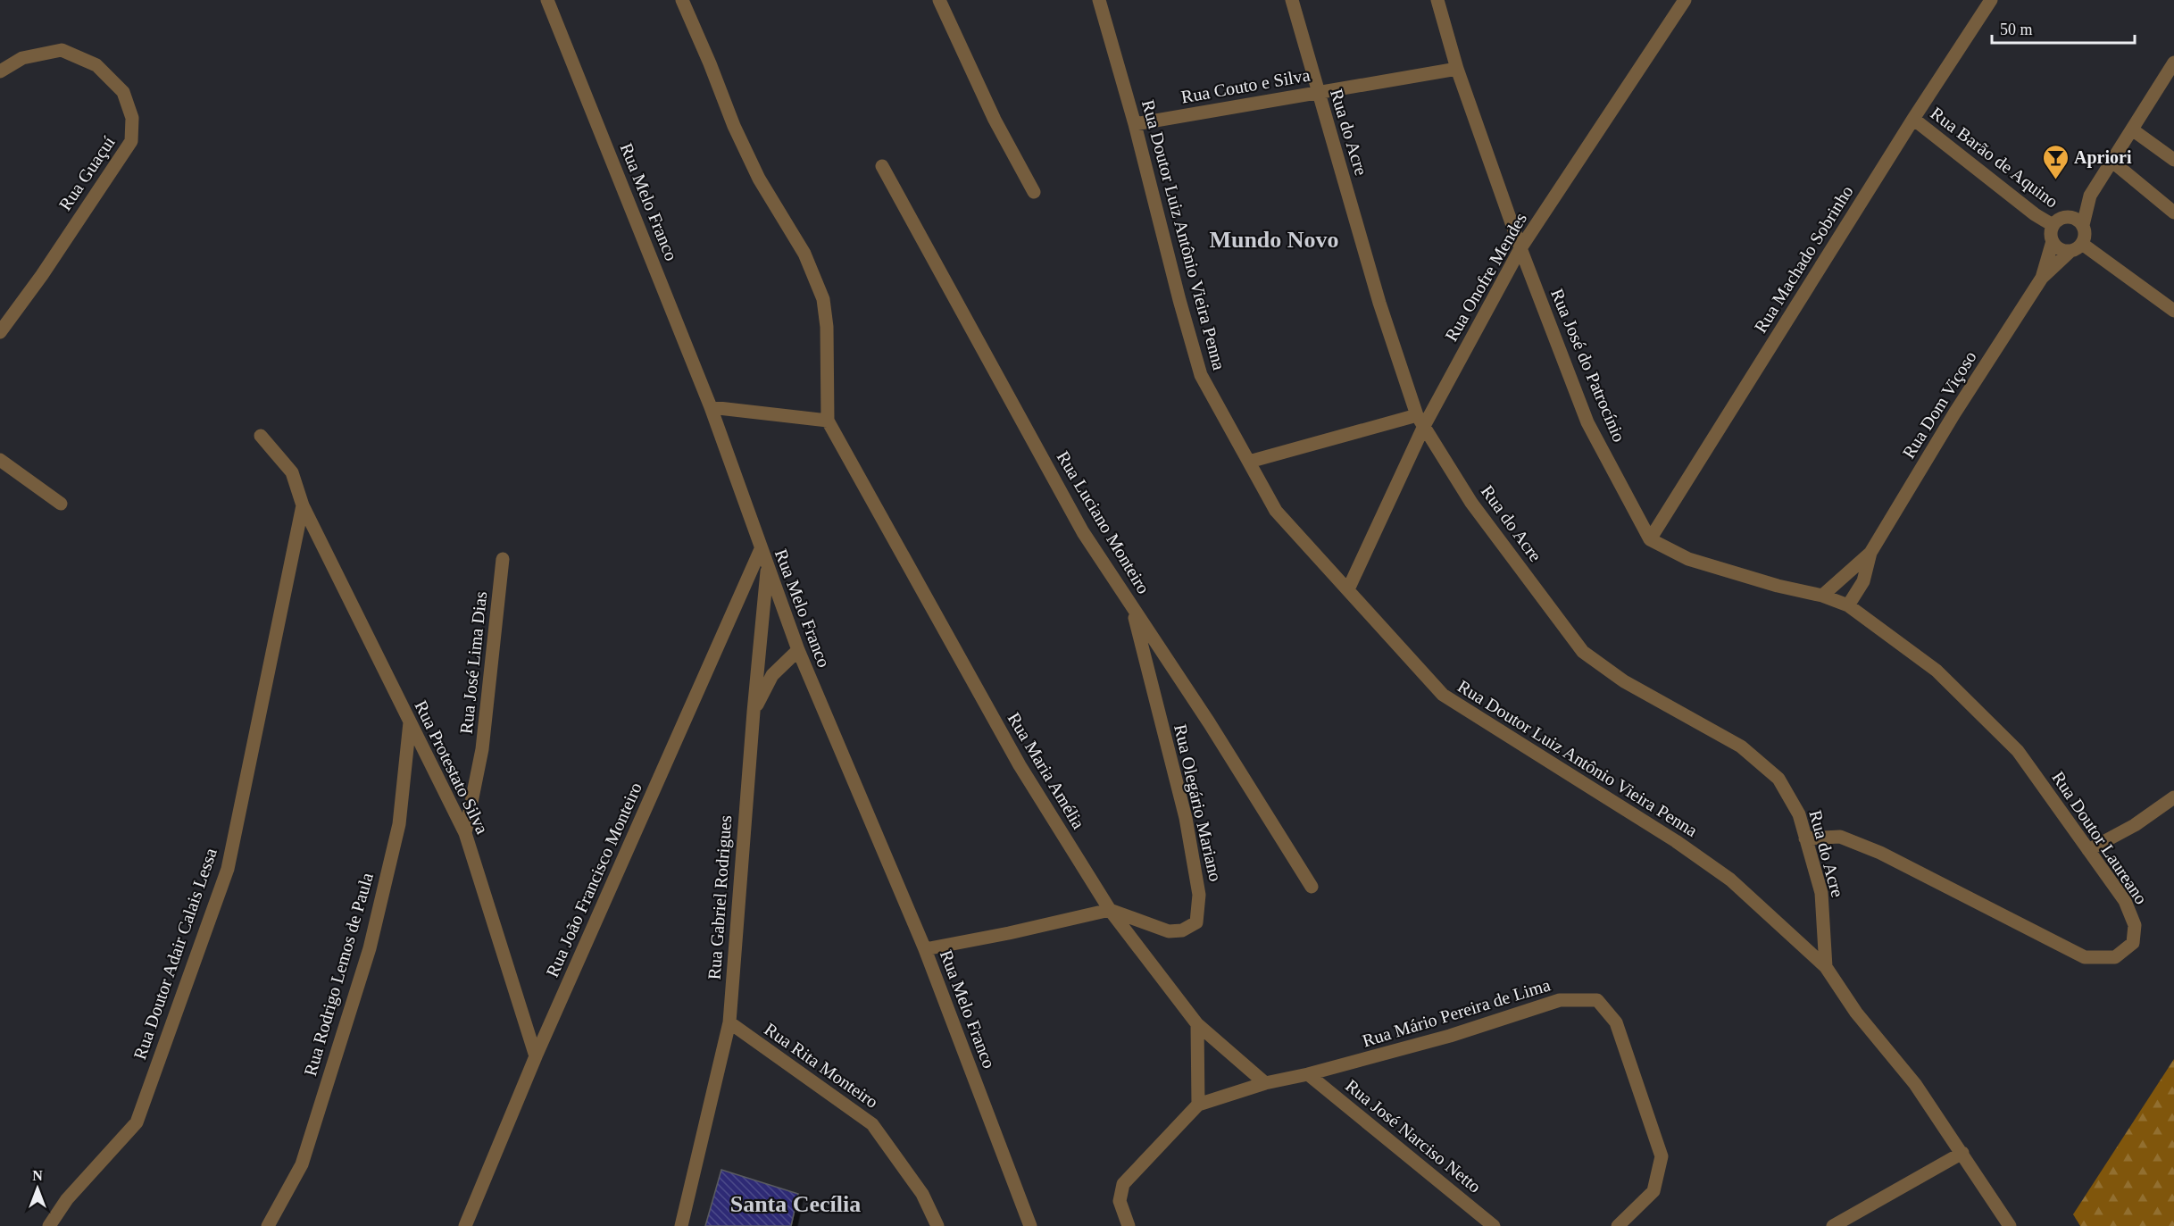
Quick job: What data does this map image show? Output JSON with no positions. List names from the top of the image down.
{
  "streets": {
    "street": [
      "Rua Couto e Silva",
      "Rua do Acre",
      "Rua Barão de Aquino",
      "Rua Guaçuí",
      "Rua Melo Franco",
      "Rua Doutor Luiz Antônio Vieira Penna",
      "Rua Machado Sobrinho",
      "Rua Onofre Mendes",
      "Rua José do Patrocínio",
      "Rua Dom Viçoso",
      "Rua Luciano Monteiro",
      "Rua José Lima Dias",
      "Rua Protestato Silva",
      "Rua Maria Amélia",
      "Rua Olegário Mariano",
      "Rua Doutor Laureano",
      "Rua João Francisco Monteiro",
      "Rua Gabriel Rodrigues",
      "Rua Doutor Adair Calais Lessa",
      "Rua Rodrigo Lemos de Paula",
      "Rua Mário Pereira de Lima",
      "Rua Rita Monteiro",
      "Rua José Narciso Netto"
    ]
  },
  "crossings": [
    ["Rua Couto e Silva", "Rua do Acre"],
    ["Rua Couto e Silva", "Rua Doutor Luiz Antônio Vieira Penna"],
    ["Rua Couto e Silva", "Rua José do Patrocínio"],
    ["Rua do Acre", "Rua Doutor Luiz Antônio Vieira Penna"],
    ["Rua do Acre", "Rua Onofre Mendes"],
    ["Rua do Acre", "Rua Doutor Laureano"],
    ["Rua Barão de Aquino", "Rua Machado Sobrinho"],
    ["Rua Barão de Aquino", "Rua Dom Viçoso"],
    ["Rua Melo Franco", "Rua João Francisco Monteiro"],
    ["Rua Melo Franco", "Rua Gabriel Rodrigues"],
    ["Rua Doutor Luiz Antônio Vieira Penna", "Rua Onofre Mendes"],
    ["Rua Machado Sobrinho", "Rua José do Patrocínio"],
    ["Rua Onofre Mendes", "Rua José do Patrocínio"],
    ["Rua Dom Viçoso", "Rua Doutor Laureano"],
    ["Rua Luciano Monteiro", "Rua Olegário Mariano"],
    ["Rua José Lima Dias", "Rua Protestato Silva"],
    ["Rua Protestato Silva", "Rua João Francisco Monteiro"],
    ["Rua Protestato Silva", "Rua Doutor Adair Calais Lessa"],
    ["Rua Protestato Silva", "Rua Rodrigo Lemos de Paula"],
    ["Rua Maria Amélia", "Rua Olegário Mariano"],
    ["Rua Gabriel Rodrigues", "Rua Rita Monteiro"],
    ["Rua Mário Pereira de Lima", "Rua José Narciso Netto"]
  ],
  "districts": ["Mundo Novo", "Santa Cecília"],
  "places": {
    "bar": ["Apriori"]
  },
  "scale_bar": "50 m",
  "north": "top"
}
